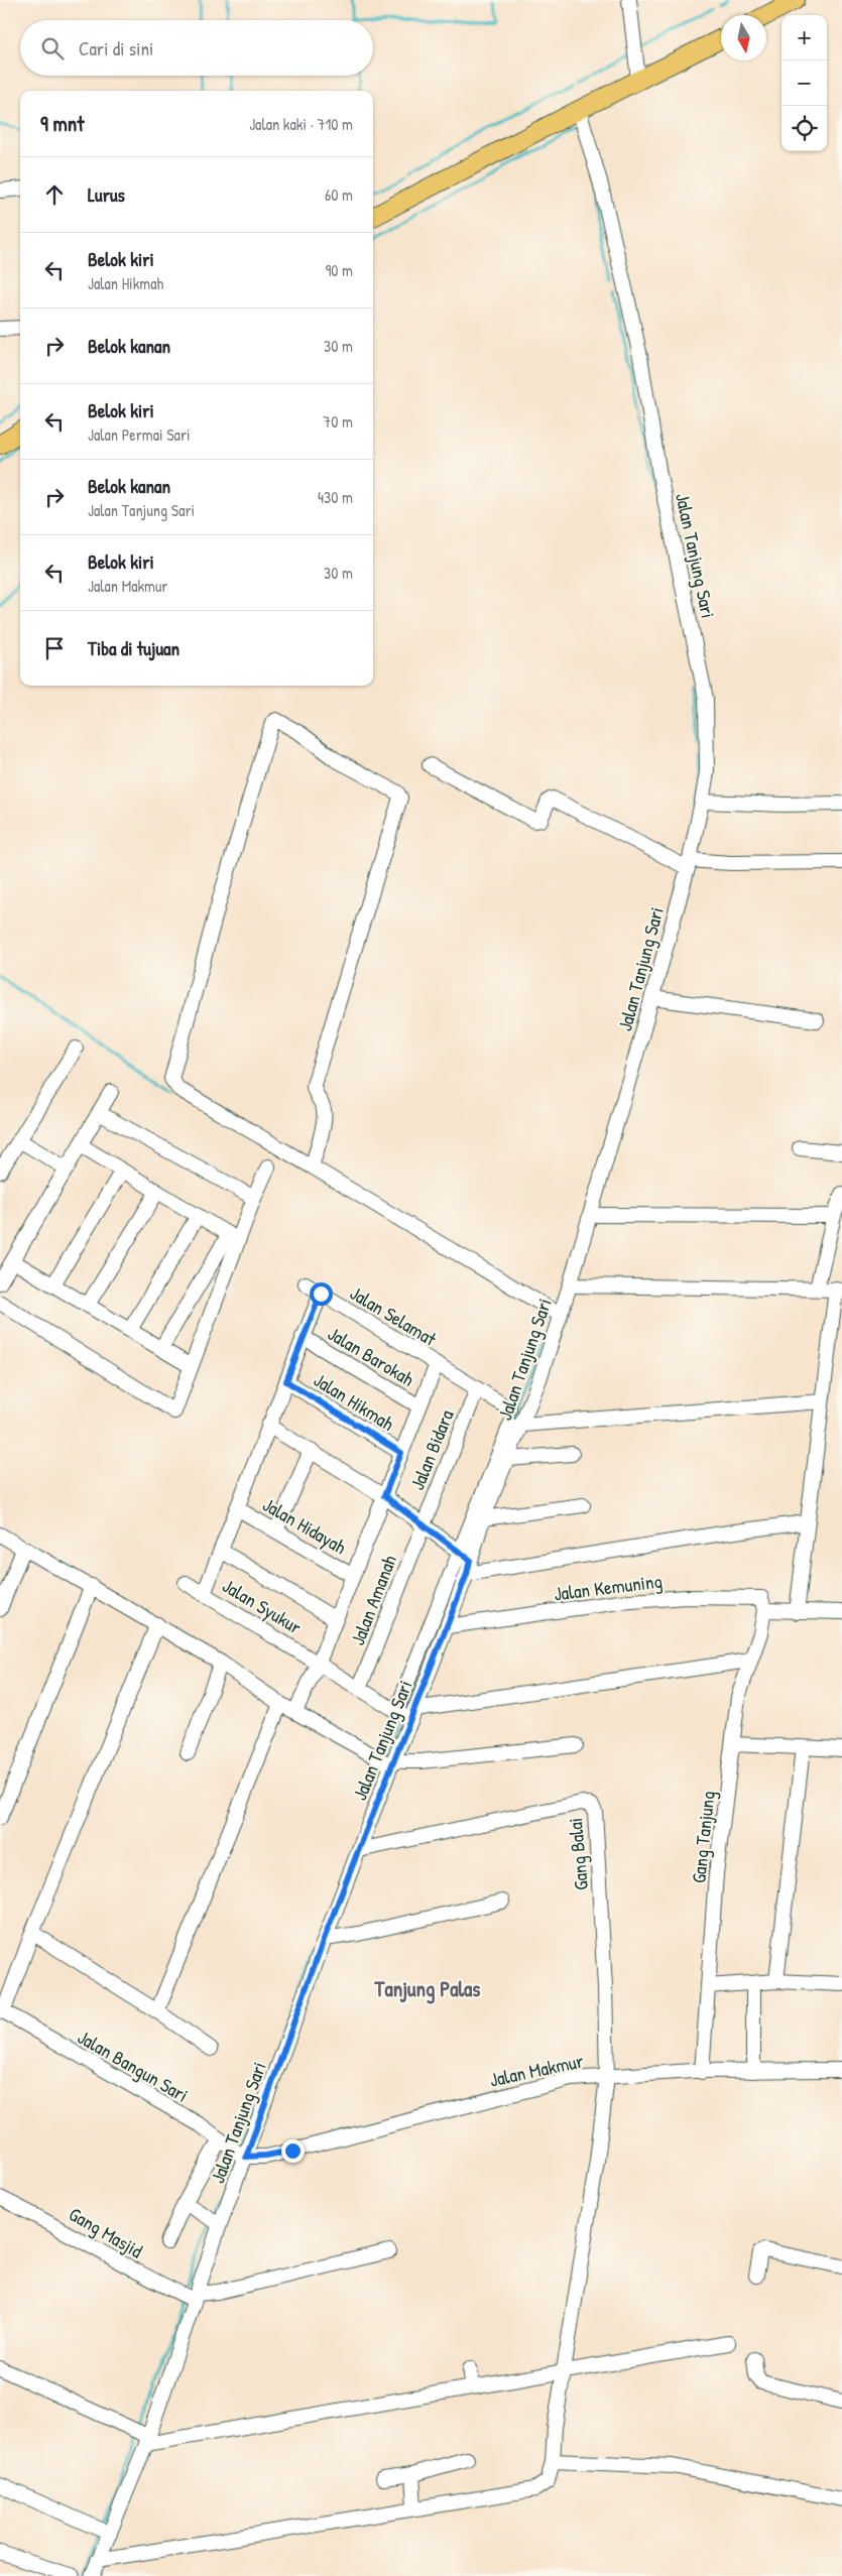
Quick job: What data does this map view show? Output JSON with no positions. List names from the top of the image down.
{
  "streets": {
    "street": [
      "Jalan Tanjung Sari",
      "Jalan Selamat",
      "Jalan Barokah",
      "Jalan Hikmah",
      "Jalan Bidara",
      "Jalan Hidayah",
      "Jalan Kemuning",
      "Jalan Amanah",
      "Jalan Syukur",
      "Gang Tanjung",
      "Gang Balai",
      "Jalan Bangun Sari",
      "Jalan Makmur",
      "Gang Masjid"
    ]
  },
  "crossings": [
    ["Jalan Tanjung Sari", "Jalan Kemuning"],
    ["Jalan Tanjung Sari", "Jalan Syukur"],
    ["Jalan Tanjung Sari", "Gang Balai"],
    ["Jalan Tanjung Sari", "Jalan Bangun Sari"],
    ["Jalan Tanjung Sari", "Jalan Makmur"],
    ["Jalan Tanjung Sari", "Gang Masjid"],
    ["Jalan Selamat", "Jalan Bidara"],
    ["Jalan Bidara", "Jalan Amanah"],
    ["Jalan Kemuning", "Gang Tanjung"],
    ["Jalan Amanah", "Jalan Syukur"],
    ["Gang Tanjung", "Jalan Makmur"],
    ["Gang Balai", "Jalan Makmur"],
    ["Jalan Bangun Sari", "Jalan Makmur"]
  ],
  "districts": ["Tanjung Palas"],
  "north": "bottom",
  "page": {
    "map_buttons": ["+", "−"],
    "search": "Cari di sini",
    "heading": ["9 mnt", "Jalan kaki · 710 m"],
    "list": [
      ["Lurus", "60 m"],
      ["Belok kiri", "Jalan Hikmah", "90 m"],
      ["Belok kanan", "30 m"],
      ["Belok kiri", "Jalan Permai Sari", "70 m"],
      ["Belok kanan", "Jalan Tanjung Sari", "430 m"],
      ["Belok kiri", "Jalan Makmur", "30 m"],
      "Tiba di tujuan"
    ]
  }
}
